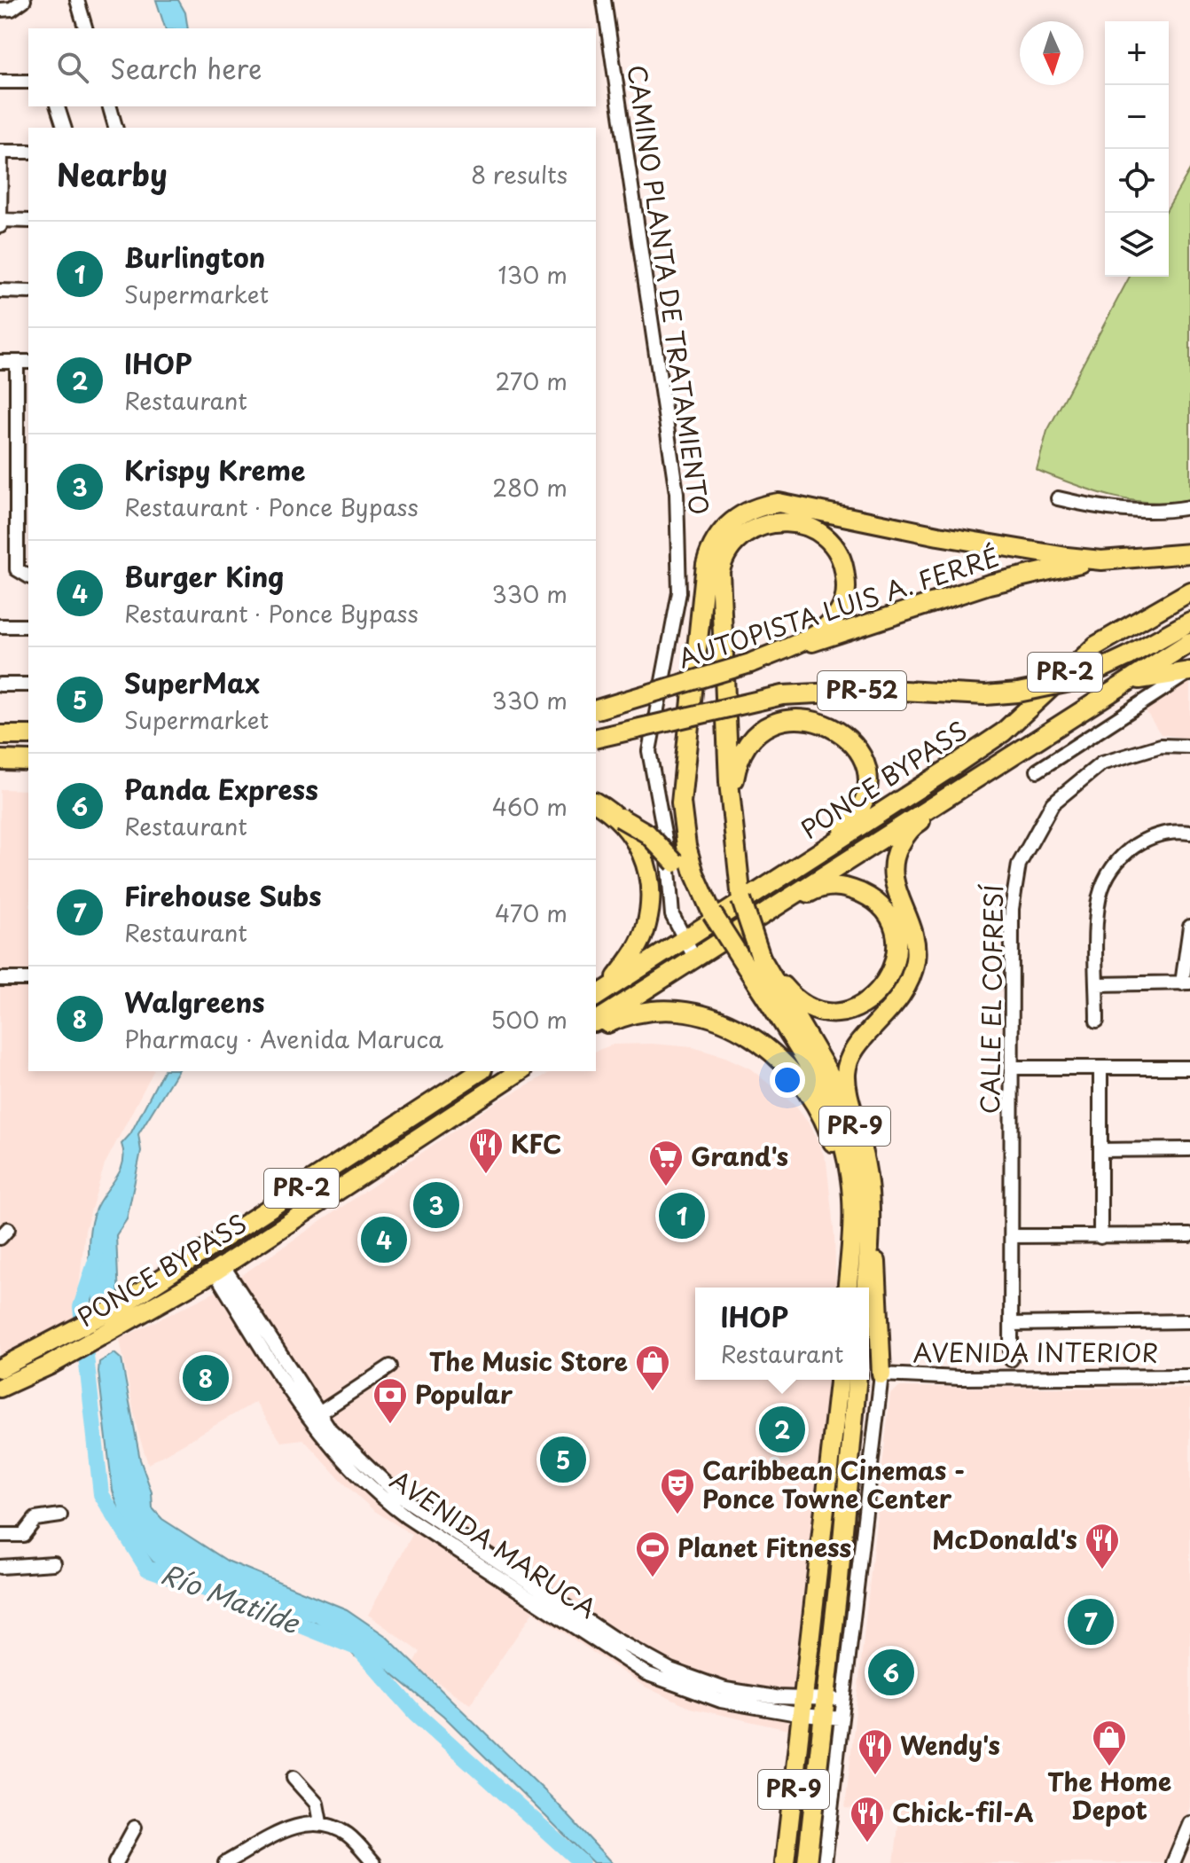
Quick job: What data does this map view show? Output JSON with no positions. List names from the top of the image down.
{
  "streets": {
    "highway": [
      "AUTOPISTA LUIS A. FERRÉ",
      "PR-2",
      "PR-52",
      "PONCE BYPASS",
      "PR-9"
    ],
    "street": [
      "CAMINO PLANTA DE TRATAMIENTO",
      "CALLE EL COFRESÍ",
      "AVENIDA INTERIOR",
      "AVENIDA MARUCA"
    ]
  },
  "crossings": [
    ["CAMINO PLANTA DE TRATAMIENTO", "PONCE BYPASS"],
    ["PONCE BYPASS", "AVENIDA MARUCA"],
    ["PR-9", "AVENIDA MARUCA"]
  ],
  "water": ["Río Matilde"],
  "places": {
    "restaurant": [
      "KFC",
      "McDonald's",
      "Wendy's",
      "Chick-fil-A"
    ],
    "supermarket": ["Grand's"],
    "shop": ["The Music Store", "The Home Depot"],
    "bank": ["Popular"],
    "theatre": ["Caribbean Cinemas - Ponce Towne Center"],
    "sports": ["Planet Fitness"]
  },
  "north": "bottom",
  "page": {
    "map_buttons": ["+", "−"],
    "search": "Search here",
    "heading": ["Nearby", "8 results"],
    "list": [
      {
        "mark": "1",
        "name": "Burlington",
        "note": "Supermarket",
        "value": "130 m"
      },
      {
        "mark": "2",
        "name": "IHOP",
        "note": "Restaurant",
        "value": "270 m"
      },
      {
        "mark": "3",
        "name": "Krispy Kreme",
        "note": "Restaurant · Ponce Bypass",
        "value": "280 m"
      },
      {
        "mark": "4",
        "name": "Burger King",
        "note": "Restaurant · Ponce Bypass",
        "value": "330 m"
      },
      {
        "mark": "5",
        "name": "SuperMax",
        "note": "Supermarket",
        "value": "330 m"
      },
      {
        "mark": "6",
        "name": "Panda Express",
        "note": "Restaurant",
        "value": "460 m"
      },
      {
        "mark": "7",
        "name": "Firehouse Subs",
        "note": "Restaurant",
        "value": "470 m"
      },
      {
        "mark": "8",
        "name": "Walgreens",
        "note": "Pharmacy · Avenida Maruca",
        "value": "500 m"
      }
    ],
    "pins": [
      "3",
      "1",
      "4",
      "8",
      "2",
      "5",
      "7",
      "6"
    ],
    "popup": ["IHOP", "Restaurant"]
  }
}
